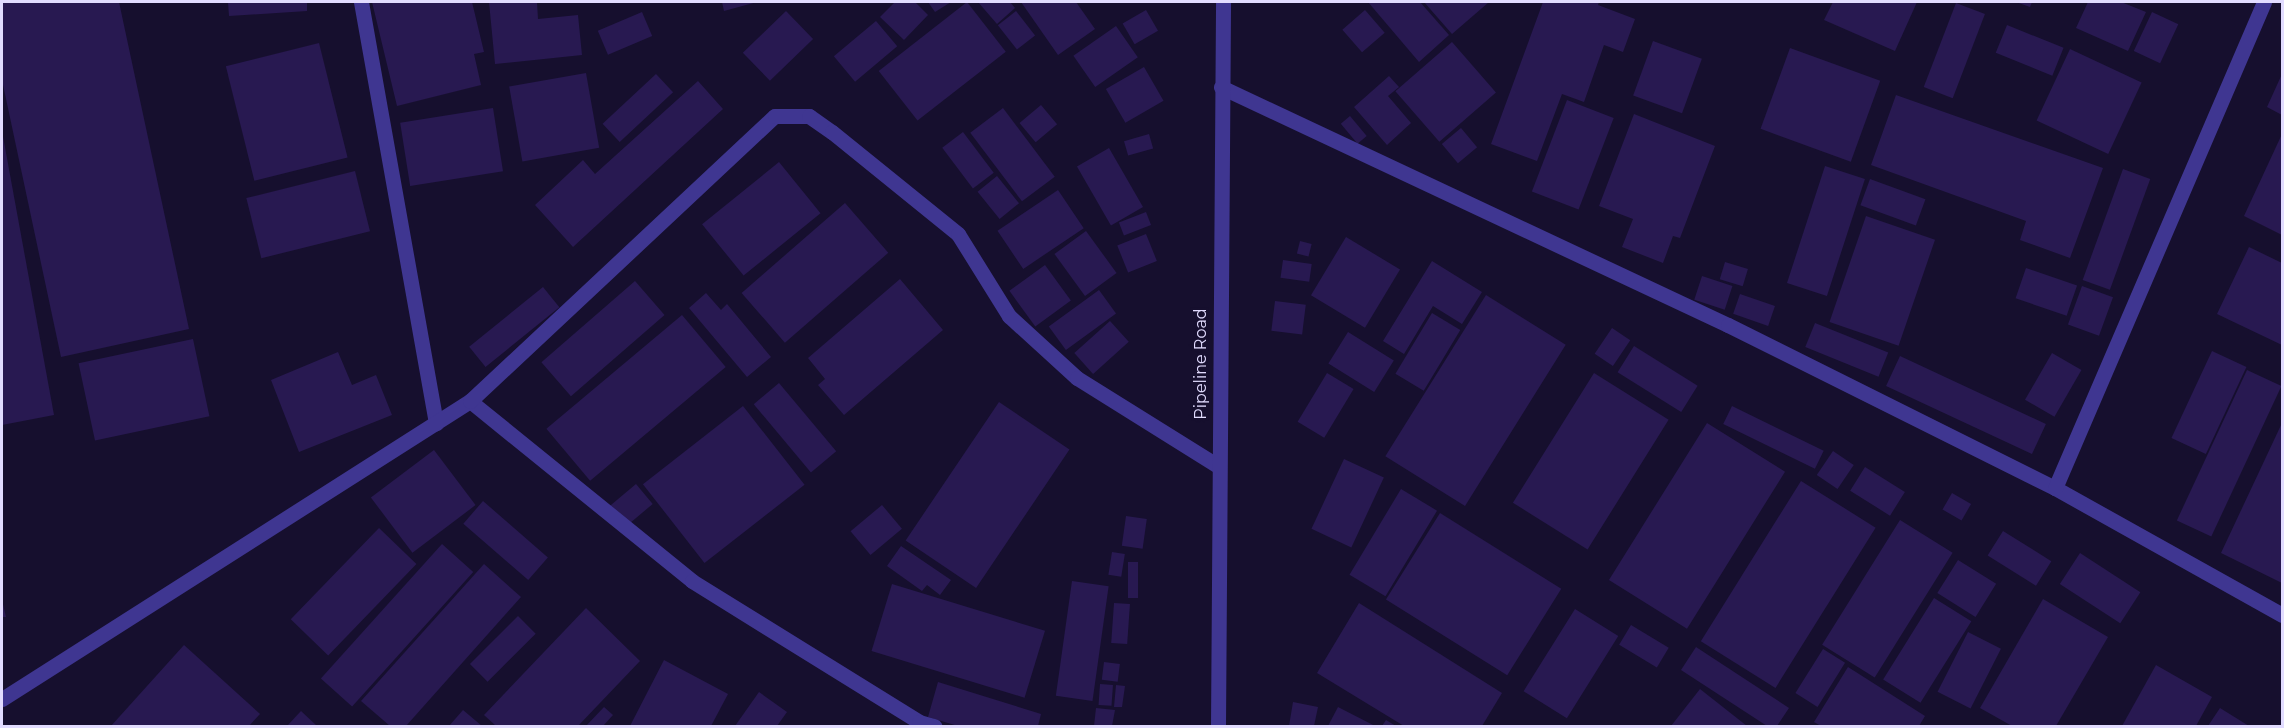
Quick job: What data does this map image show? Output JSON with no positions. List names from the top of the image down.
{
  "streets": {
    "street": ["Pipeline Road"]
  }
}
